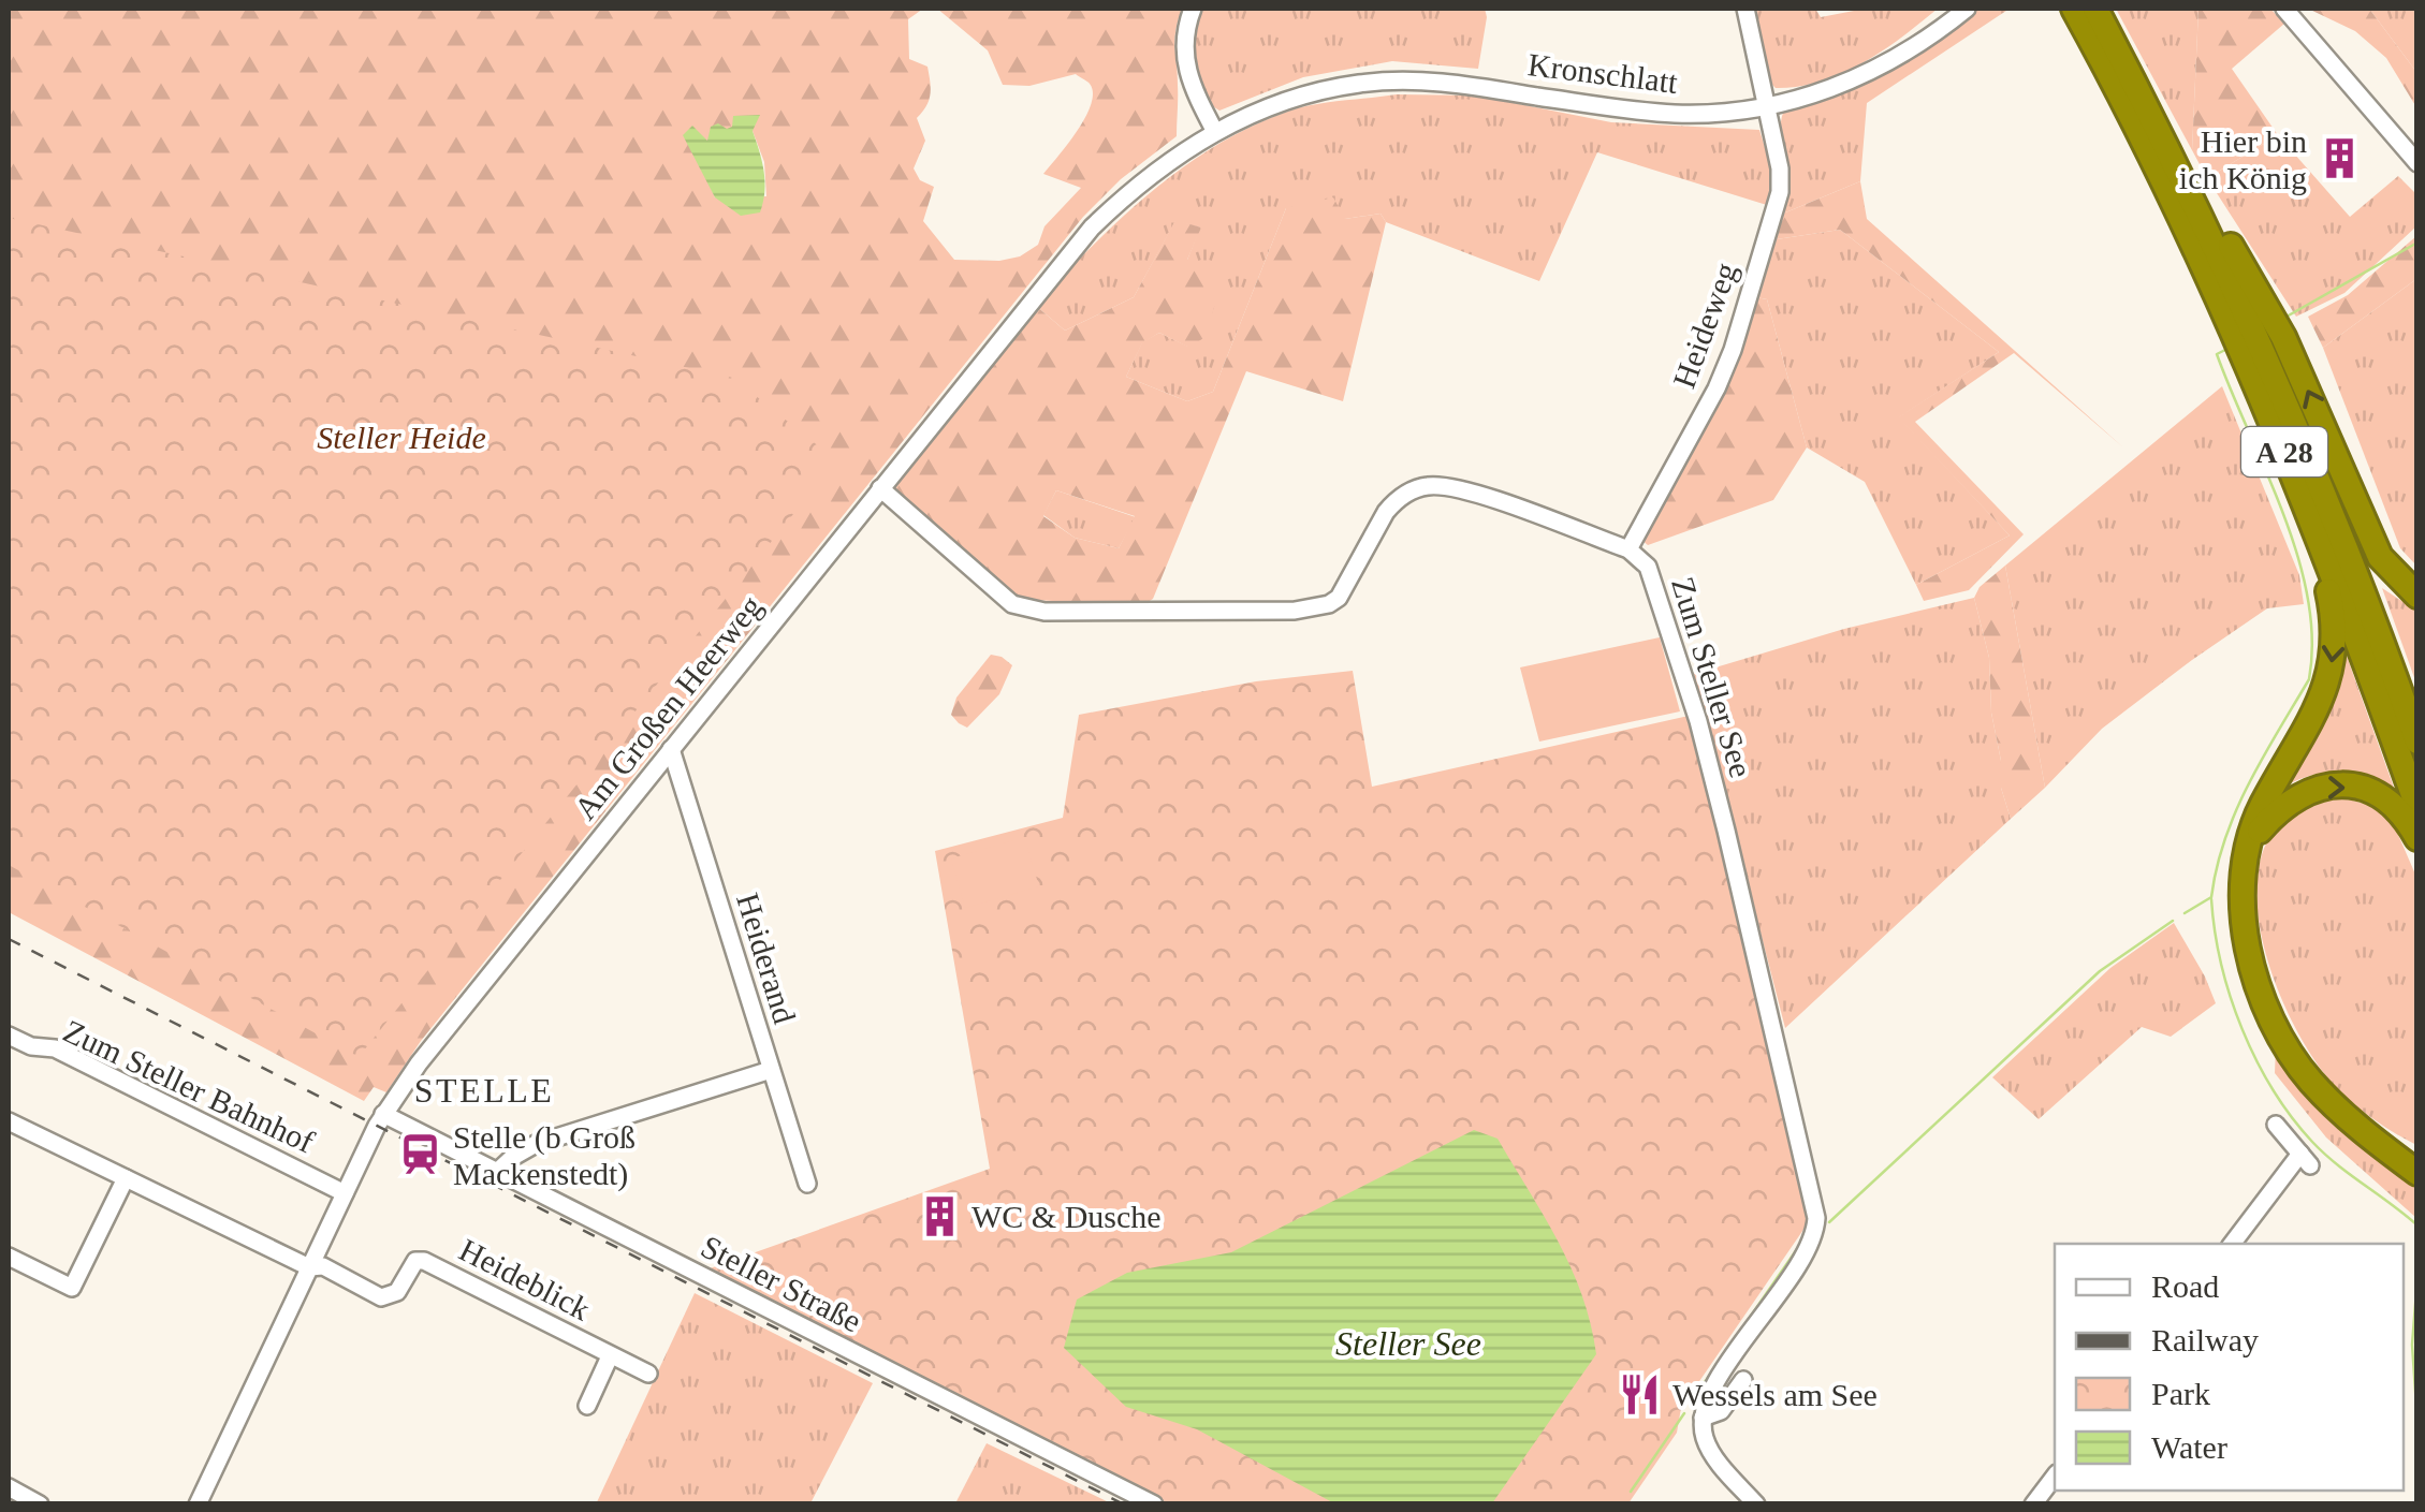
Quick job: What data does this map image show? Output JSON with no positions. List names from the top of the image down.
{
  "streets": {
    "highway": ["A 28"],
    "street": [
      "Kronschlatt",
      "Heideweg",
      "Zum Steller See",
      "Am Großen Heerweg",
      "Heiderand",
      "Zum Steller Bahnhof",
      "Heideblick",
      "Steller Straße"
    ]
  },
  "crossings": [
    ["Kronschlatt", "Heideweg"],
    ["Kronschlatt", "Am Großen Heerweg"],
    ["Heideweg", "Zum Steller See"],
    ["Am Großen Heerweg", "Heiderand"],
    ["Am Großen Heerweg", "Zum Steller Bahnhof"],
    ["Am Großen Heerweg", "Heideblick"],
    ["Am Großen Heerweg", "Steller Straße"]
  ],
  "districts": ["STELLE"],
  "water": ["Steller See"],
  "parks": ["Steller Heide"],
  "places": {
    "building": ["Hier bin ich König", "WC & Dusche"],
    "station": ["Stelle (b Groß Mackenstedt)"],
    "restaurant": ["Wessels am See"]
  },
  "legend": [
    "Road",
    "Railway",
    "Park",
    "Water"
  ]
}
